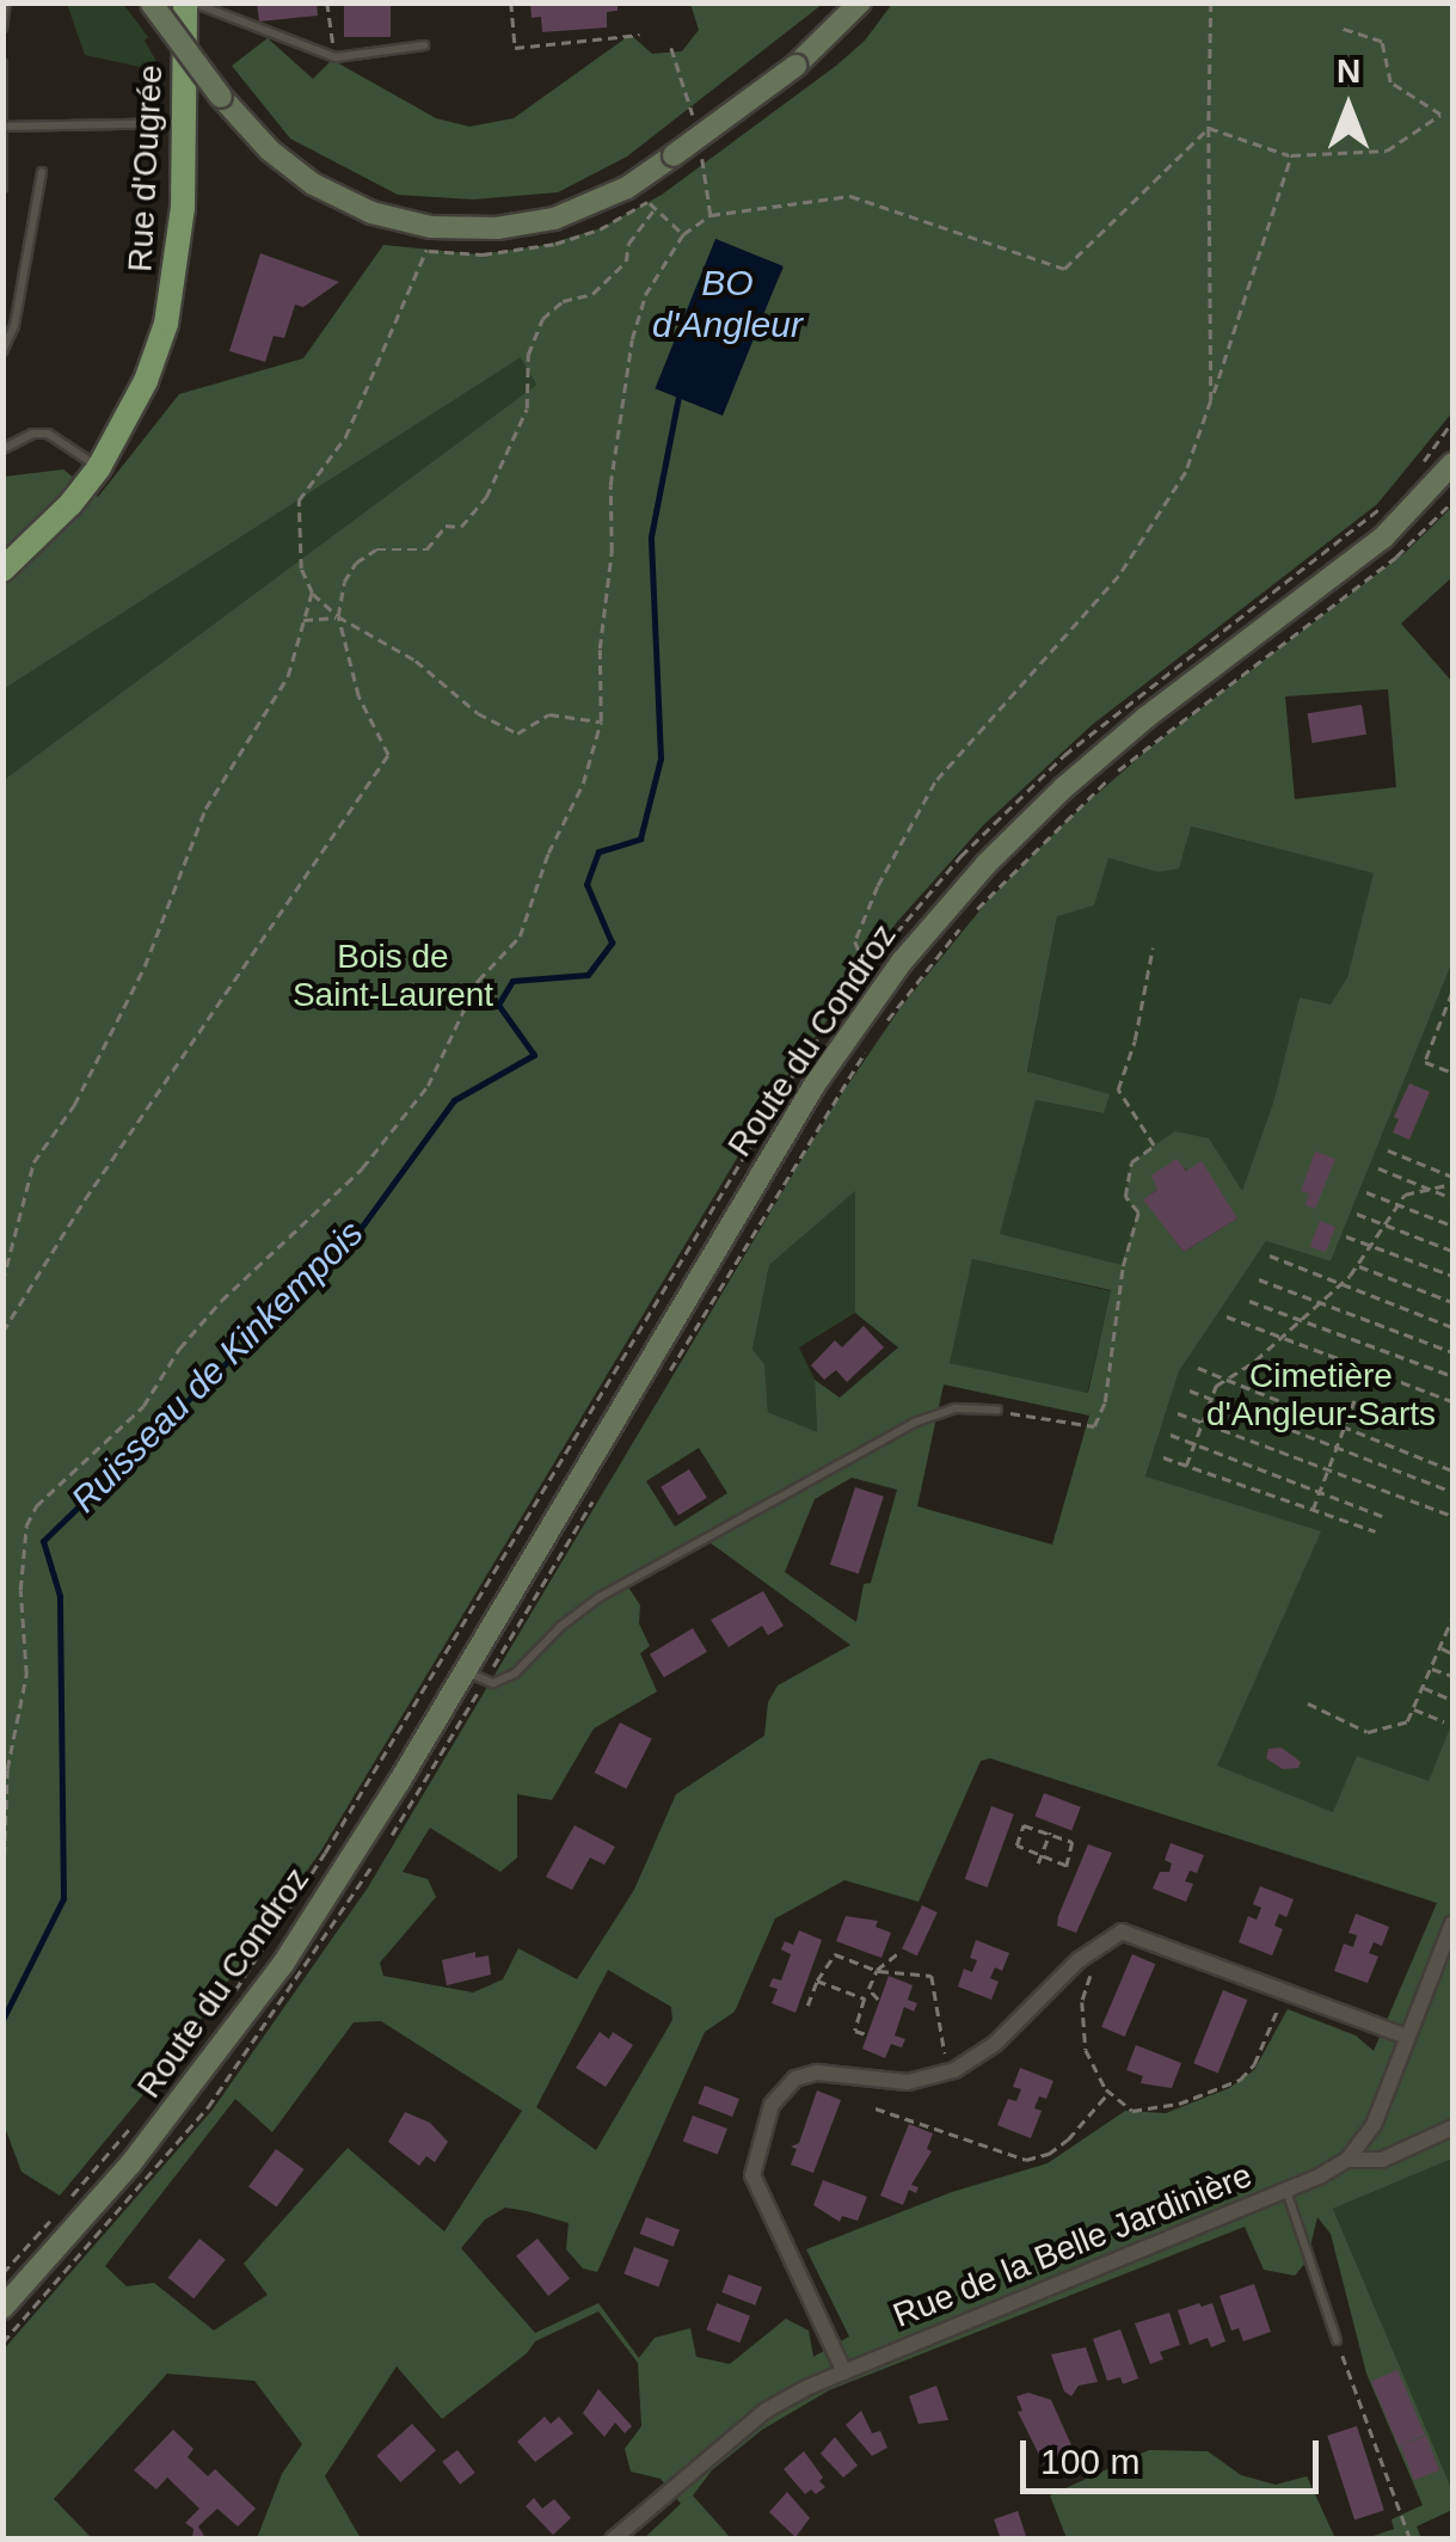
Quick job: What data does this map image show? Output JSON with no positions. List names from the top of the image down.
{
  "streets": {
    "main road": ["Rue d'Ougrée", "Route du Condroz"],
    "street": ["Rue de la Belle Jardinière"]
  },
  "water": ["BO d'Angleur", "Ruisseau de Kinkempois"],
  "parks": ["Bois de Saint-Laurent", "Cimetière d'Angleur-Sarts"],
  "scale_bar": "100 m",
  "north": "top"
}
